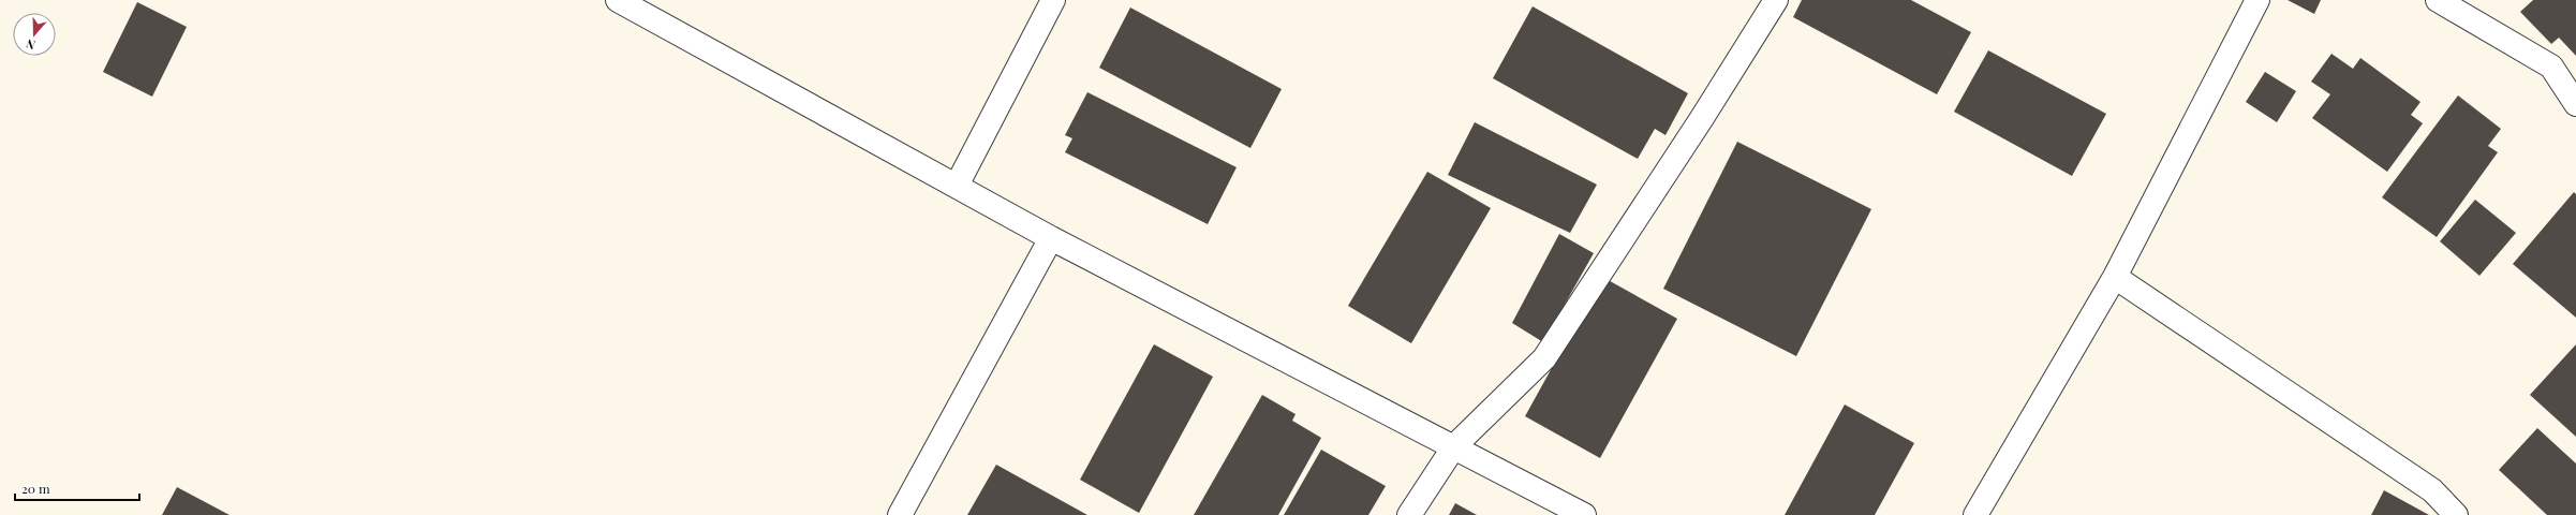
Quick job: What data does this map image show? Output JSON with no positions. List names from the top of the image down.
{
  "scale_bar": "20 m",
  "north": "bottom"
}
